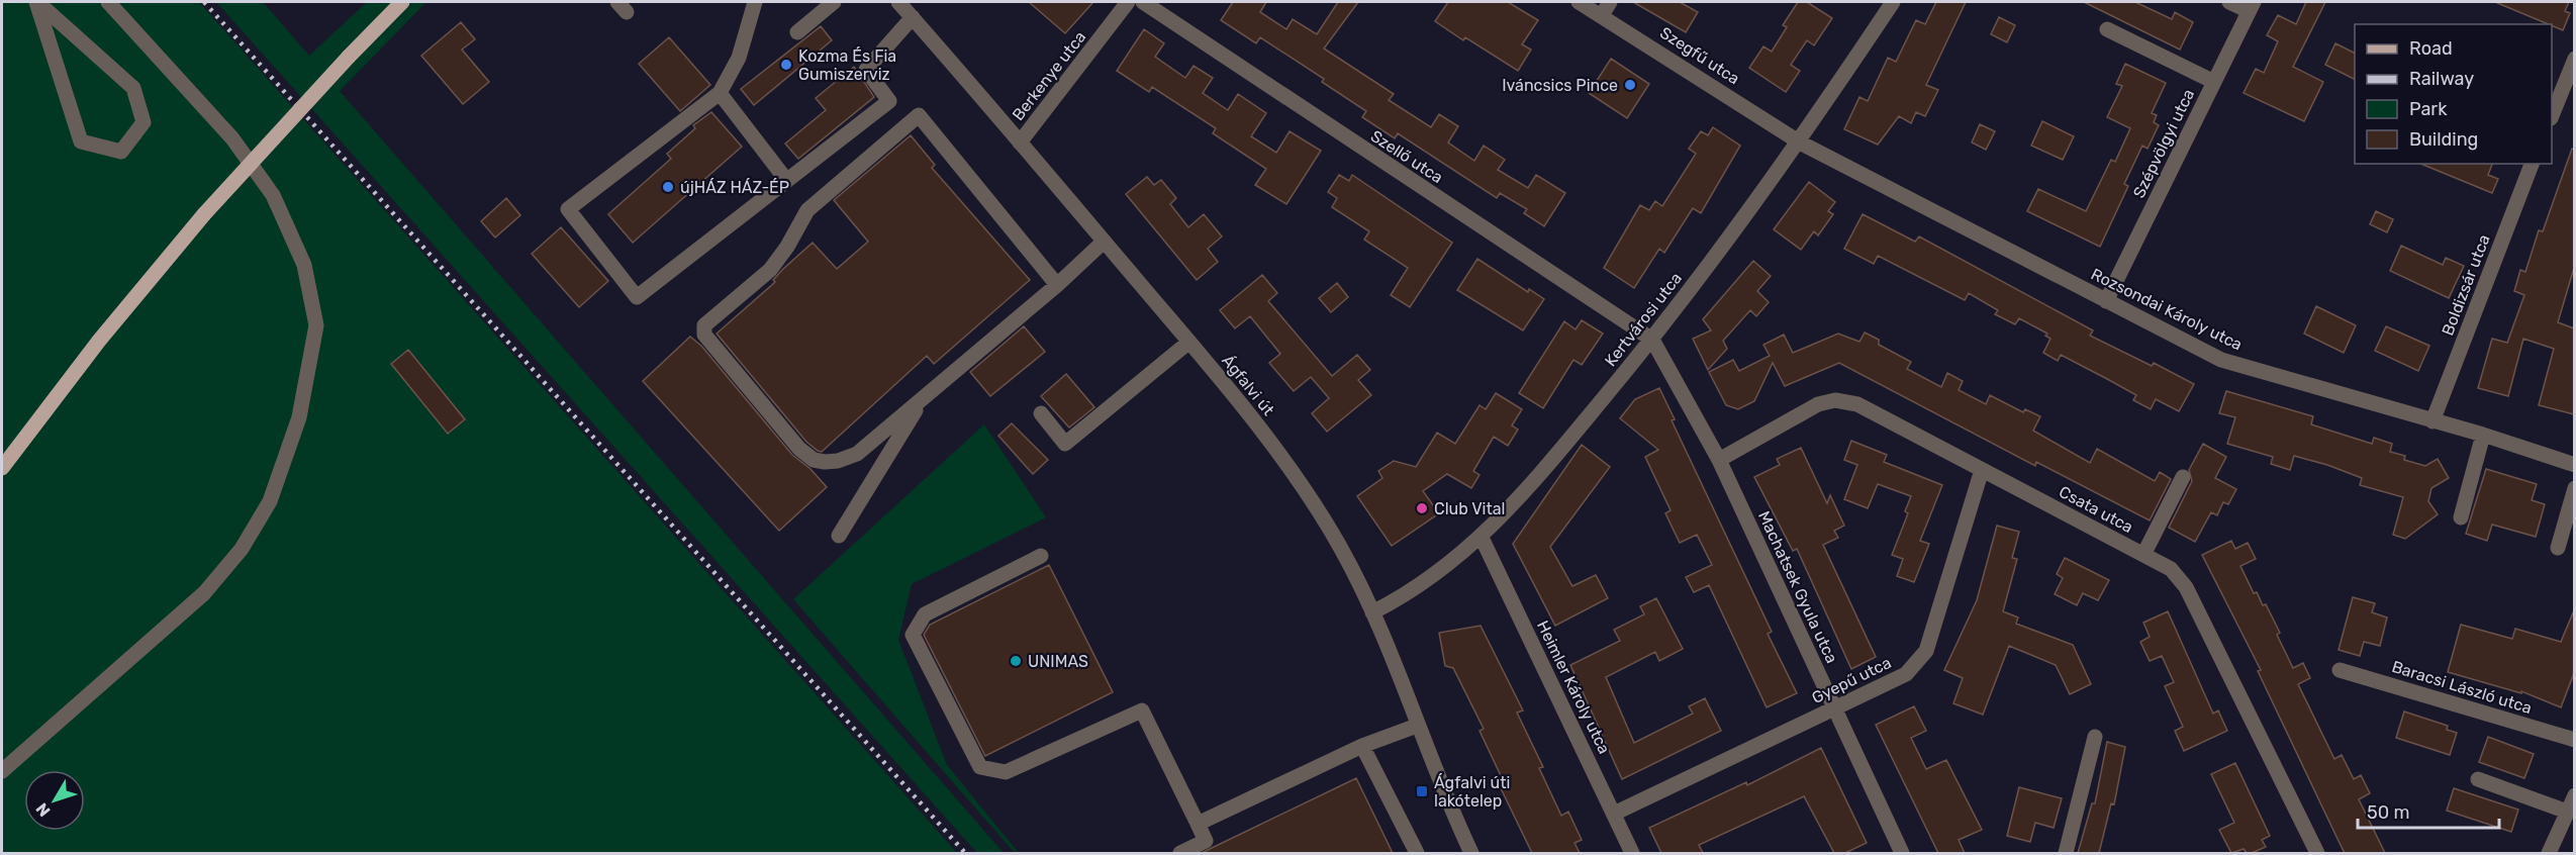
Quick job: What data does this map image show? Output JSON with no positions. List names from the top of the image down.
{
  "streets": {
    "street": [
      "Szegfű utca",
      "Berkenye utca",
      "Szépvölgyi utca",
      "Szellő utca",
      "Boldizsár utca",
      "Rozsondai Károly utca",
      "Kertvárosi utca",
      "Ágfalvi út",
      "Csata utca",
      "Machatsek Gyula utca",
      "Gyepű utca",
      "Heimler Károly utca",
      "Baracsi László utca"
    ]
  },
  "crossings": [
    ["Szegfű utca", "Rozsondai Károly utca"],
    ["Szegfű utca", "Kertvárosi utca"],
    ["Berkenye utca", "Ágfalvi út"],
    ["Szépvölgyi utca", "Rozsondai Károly utca"],
    ["Szellő utca", "Kertvárosi utca"],
    ["Szellő utca", "Machatsek Gyula utca"],
    ["Boldizsár utca", "Rozsondai Károly utca"],
    ["Rozsondai Károly utca", "Kertvárosi utca"],
    ["Kertvárosi utca", "Ágfalvi út"],
    ["Kertvárosi utca", "Machatsek Gyula utca"],
    ["Kertvárosi utca", "Heimler Károly utca"],
    ["Csata utca", "Machatsek Gyula utca"],
    ["Csata utca", "Gyepű utca"],
    ["Machatsek Gyula utca", "Gyepű utca"],
    ["Gyepű utca", "Heimler Károly utca"]
  ],
  "places": {
    "other": [
      "Kozma És Fia Gumiszerviz",
      "Iváncsics Pince",
      "újHÁZ HÁZ-ÉP",
      "Club Vital",
      "UNIMAS"
    ],
    "transit": ["Ágfalvi úti lakótelep"]
  },
  "legend": [
    "Road",
    "Railway",
    "Park",
    "Building"
  ],
  "scale_bar": "50 m",
  "north": "bottom left"
}
